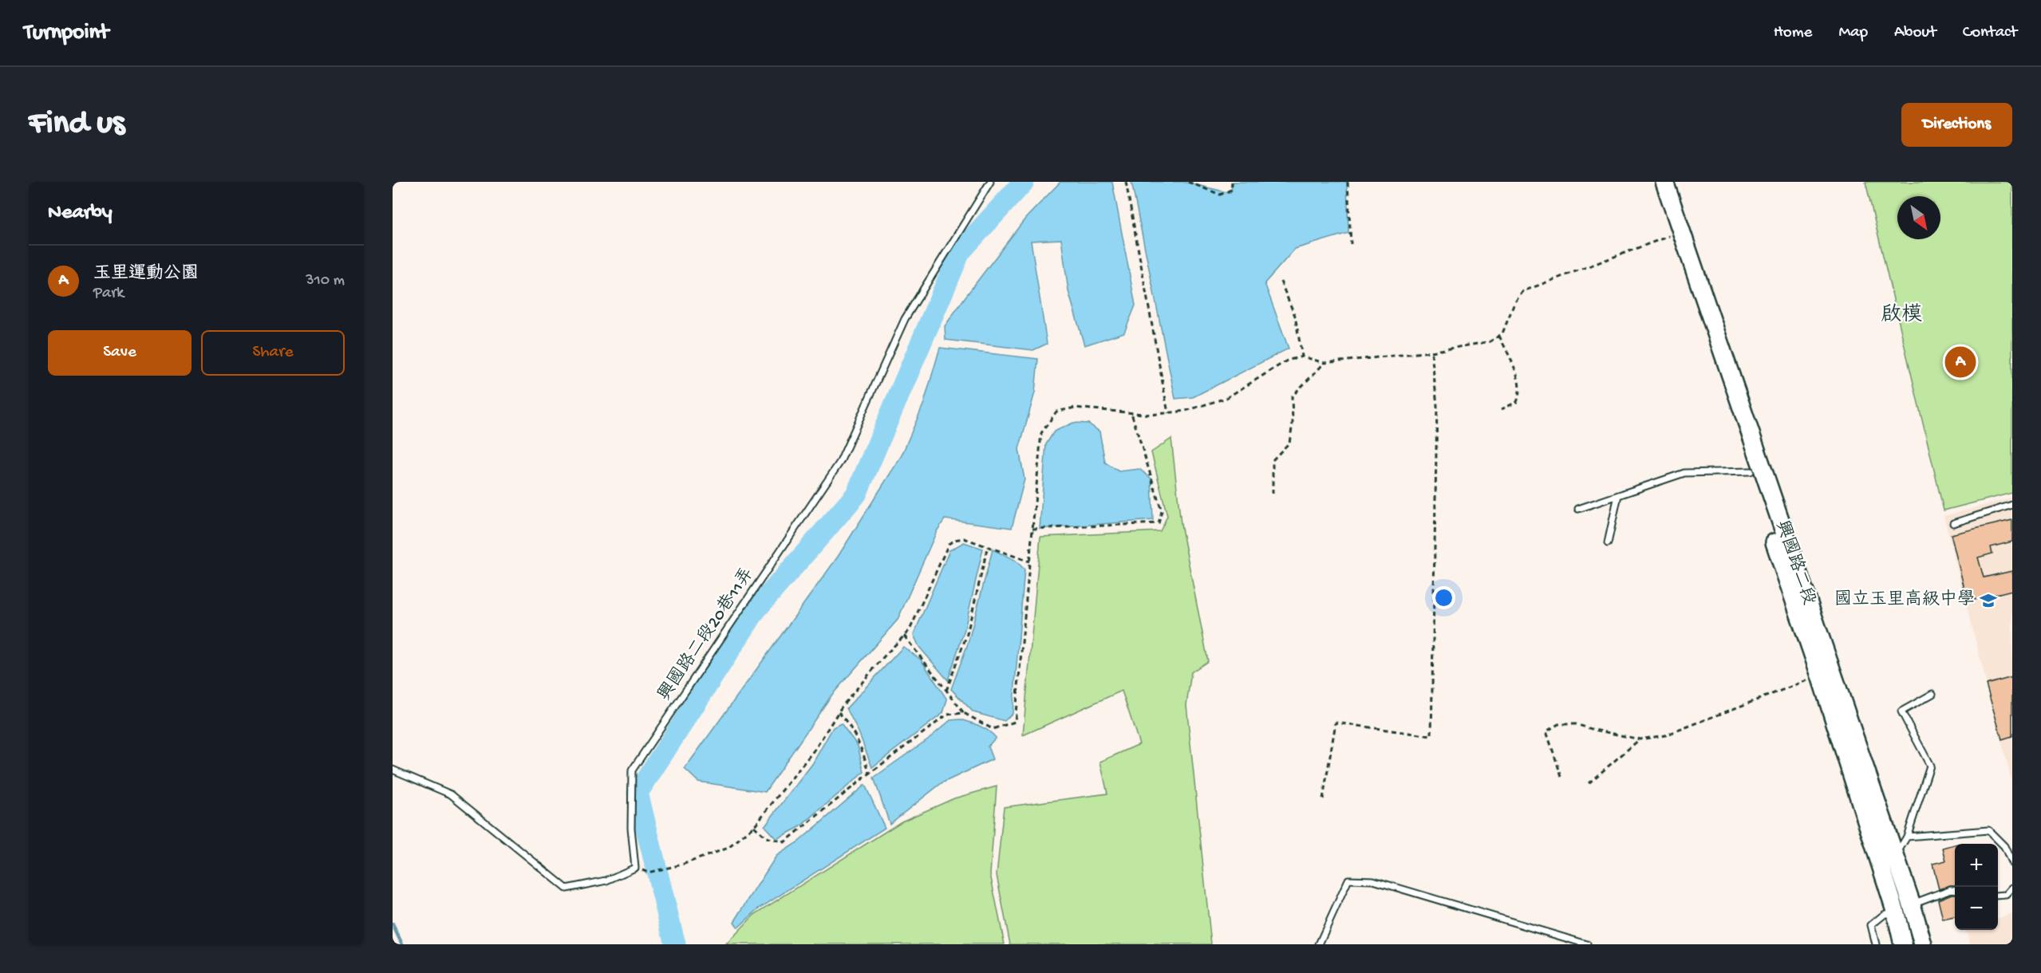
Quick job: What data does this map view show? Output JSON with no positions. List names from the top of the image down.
{
  "streets": {
    "main road": ["興國路二段"],
    "lane": ["興國路二段20巷11弄"]
  },
  "districts": ["啟模"],
  "places": {
    "school or university": ["國立玉里高級中學"]
  },
  "north": "bottom right",
  "page": {
    "header": "Turnpoint",
    "nav": [
      "Home",
      "Map",
      "About",
      "Contact"
    ],
    "buttons": [
      "Directions",
      ["Save", "Share"]
    ],
    "title": "Find us",
    "heading": "Nearby",
    "list": [
      {
        "mark": "A",
        "name": "玉里運動公園",
        "note": "Park",
        "value": "310 m"
      }
    ],
    "pins": "A",
    "map_buttons": ["+", "−"]
  }
}
